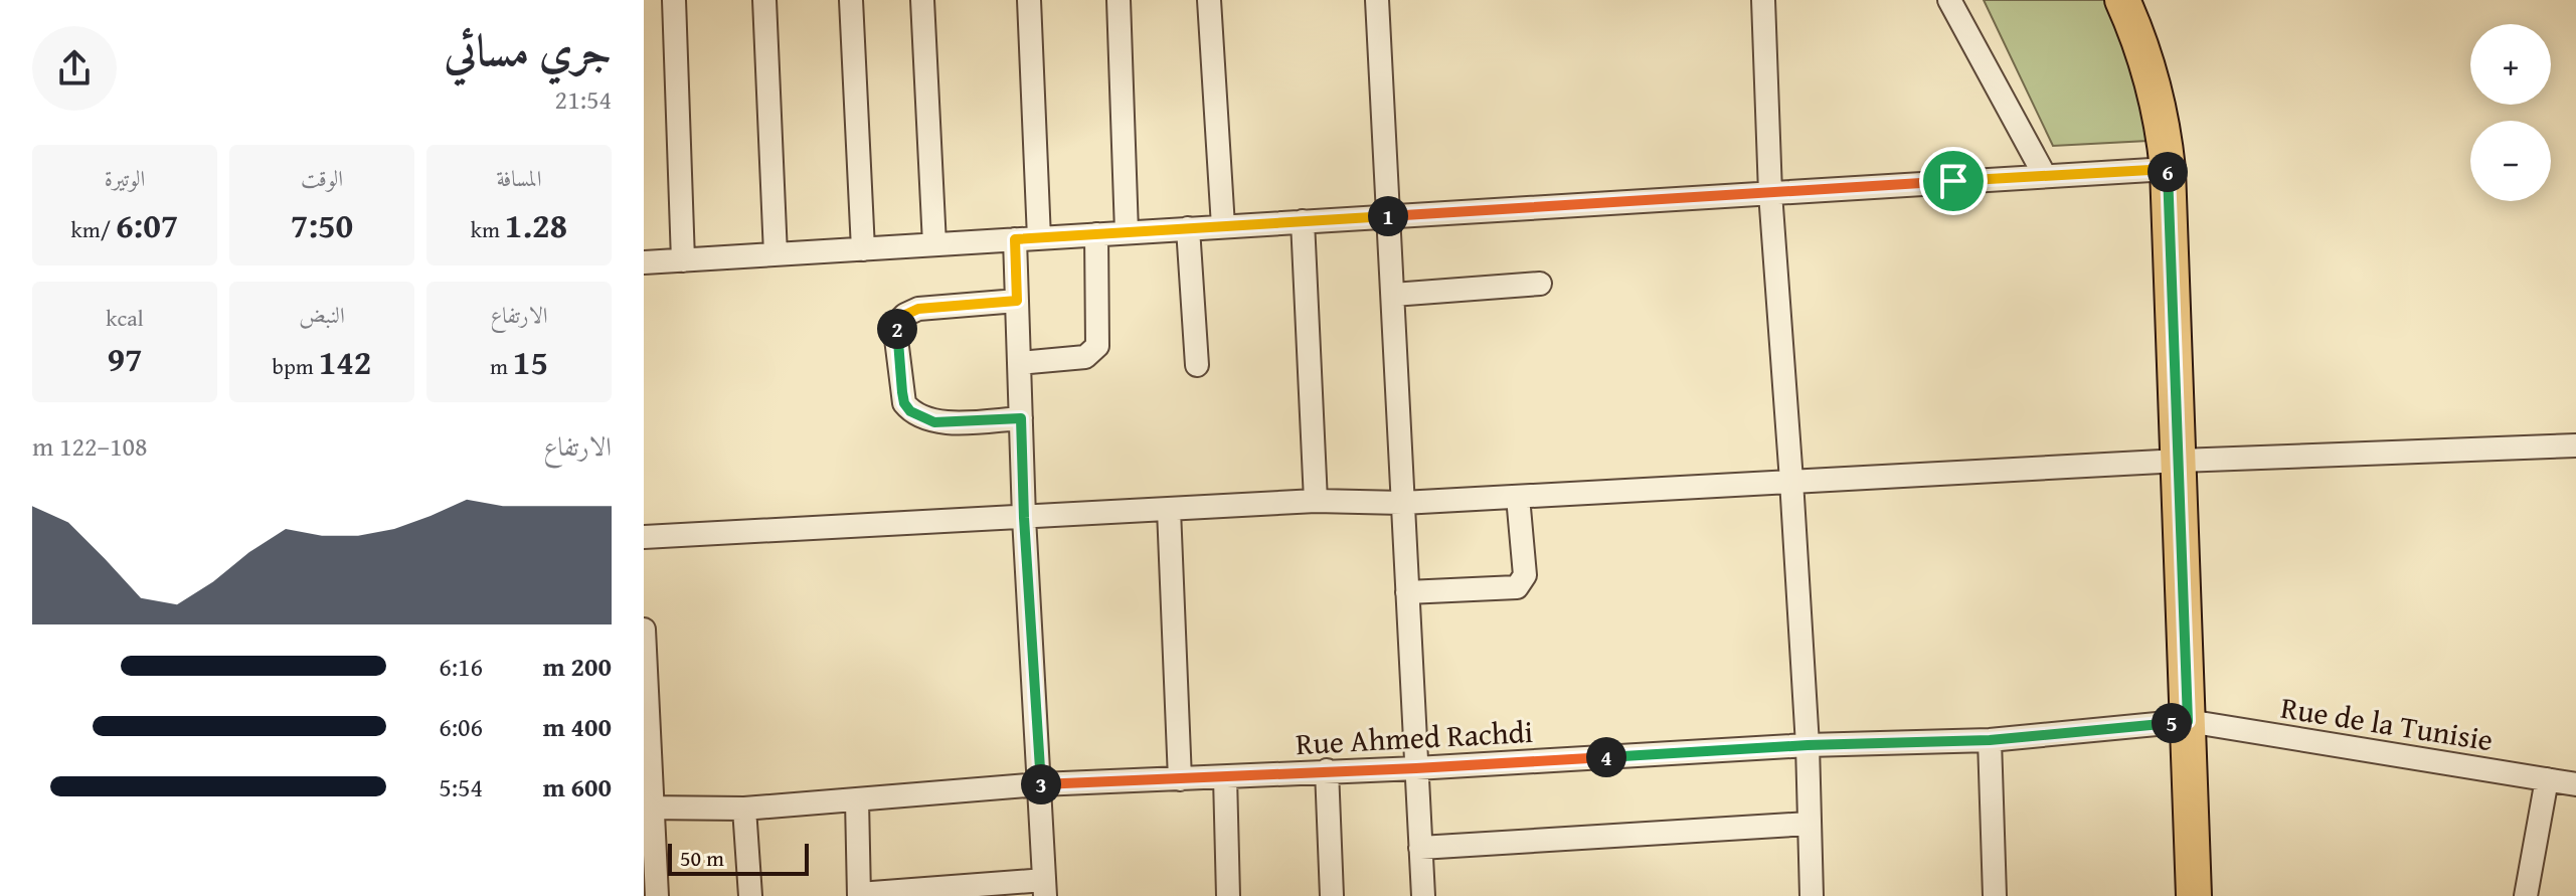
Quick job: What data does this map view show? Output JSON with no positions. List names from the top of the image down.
{
  "streets": {
    "street": ["Rue de la Tunisie", "Rue Ahmed Rachdi"]
  },
  "crossings": [
    ["Rue de la Tunisie", "Rue Ahmed Rachdi"]
  ],
  "scale_bar": "50 m",
  "page": {
    "heading": ["جري مسائي", "21:54"],
    "map_buttons": ["+", "−"],
    "stats": [
      ["المسافة", "1.28 km"],
      ["الوقت", "7:50"],
      ["الوتيرة", "6:07 /km"],
      ["الارتفاع", "15 m"],
      ["النبض", "142 bpm"],
      ["kcal", "97"]
    ],
    "pins": [
      "6",
      "1",
      "2",
      "5",
      "4",
      "3"
    ],
    "chart": ["الارتفاع", "108–122 m"],
    "list": [
      {
        "name": "200 m",
        "note": "6:16"
      },
      {
        "name": "400 m",
        "note": "6:06"
      },
      {
        "name": "600 m",
        "note": "5:54"
      }
    ],
    "scale": "50 m"
  }
}
